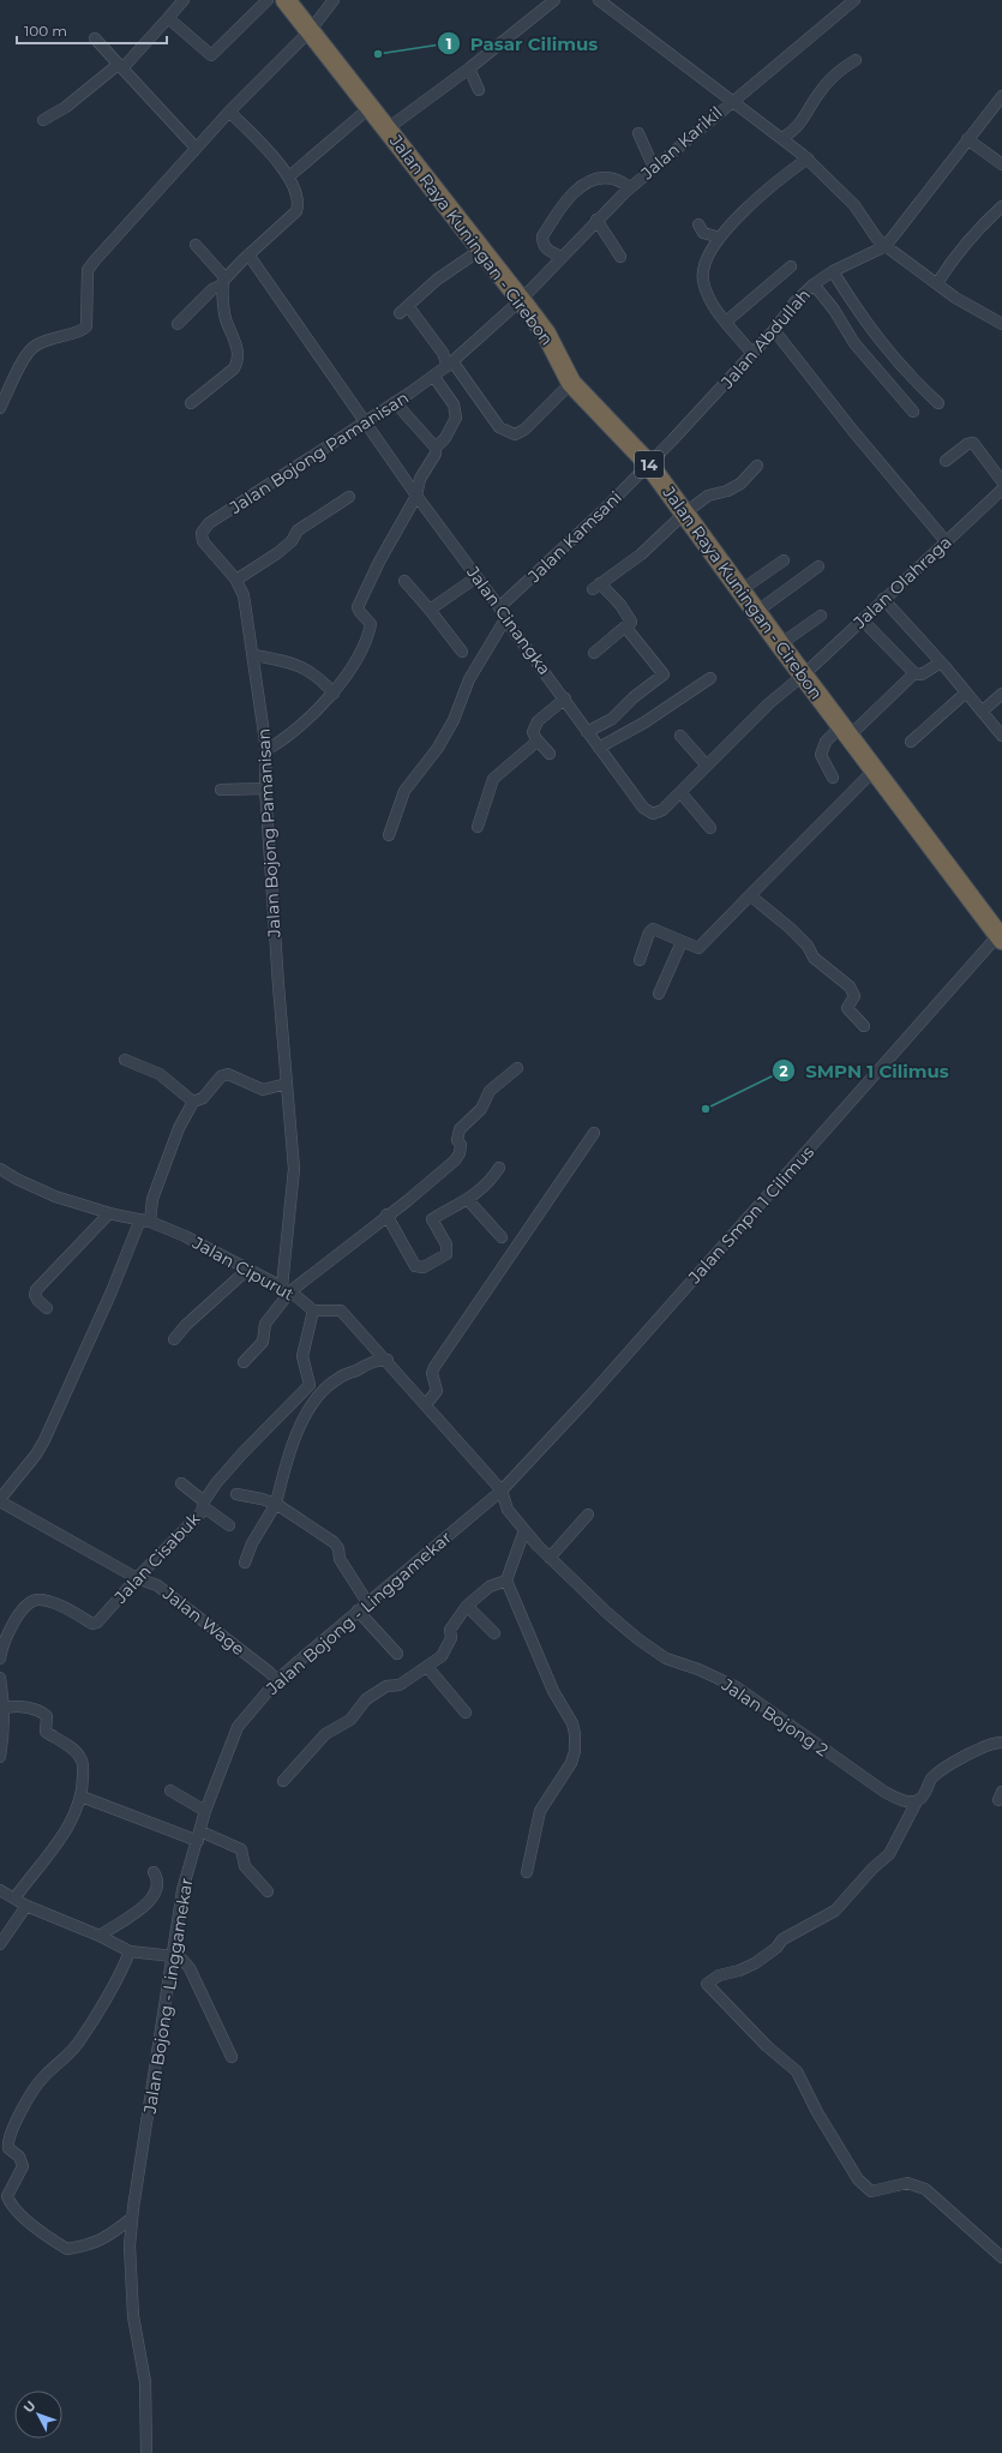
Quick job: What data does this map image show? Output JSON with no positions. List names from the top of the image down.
{
  "streets": {
    "highway": ["Jalan Raya Kuningan - Cirebon", "14"],
    "street": [
      "Jalan Karikil",
      "Jalan Abdullah",
      "Jalan Bojong Pamanisan",
      "Jalan Kamsani",
      "Jalan Olahraga",
      "Jalan Cinangka",
      "Jalan Smpn 1 Cilimus",
      "Jalan Cipurut",
      "Jalan Cisabuk",
      "Jalan Bojong - Linggamekar",
      "Jalan Wage",
      "Jalan Bojong 2"
    ]
  },
  "crossings": [
    ["Jalan Karikil", "Jalan Raya Kuningan - Cirebon"],
    ["Jalan Karikil", "Jalan Bojong Pamanisan"],
    ["Jalan Raya Kuningan - Cirebon", "Jalan Abdullah"],
    ["Jalan Raya Kuningan - Cirebon", "Jalan Bojong Pamanisan"],
    ["Jalan Raya Kuningan - Cirebon", "Jalan Kamsani"],
    ["Jalan Raya Kuningan - Cirebon", "Jalan Olahraga"],
    ["Jalan Raya Kuningan - Cirebon", "Jalan Cinangka"],
    ["Jalan Raya Kuningan - Cirebon", "Jalan Smpn 1 Cilimus"],
    ["Jalan Abdullah", "Jalan Kamsani"],
    ["Jalan Bojong Pamanisan", "Jalan Cinangka"],
    ["Jalan Bojong Pamanisan", "Jalan Cipurut"],
    ["Jalan Kamsani", "Jalan Cinangka"],
    ["Jalan Olahraga", "Jalan Cinangka"],
    ["Jalan Smpn 1 Cilimus", "Jalan Cipurut"],
    ["Jalan Smpn 1 Cilimus", "Jalan Bojong - Linggamekar"],
    ["Jalan Smpn 1 Cilimus", "Jalan Bojong 2"],
    ["Jalan Cipurut", "Jalan Cisabuk"],
    ["Jalan Cipurut", "Jalan Bojong - Linggamekar"],
    ["Jalan Cipurut", "Jalan Wage"],
    ["Jalan Cipurut", "Jalan Bojong 2"],
    ["Jalan Cisabuk", "Jalan Wage"],
    ["Jalan Bojong - Linggamekar", "Jalan Wage"],
    ["Jalan Bojong - Linggamekar", "Jalan Bojong 2"]
  ],
  "places": ["Pasar Cilimus", "SMPN 1 Cilimus"],
  "scale_bar": "100 m",
  "north": "top left"
}
